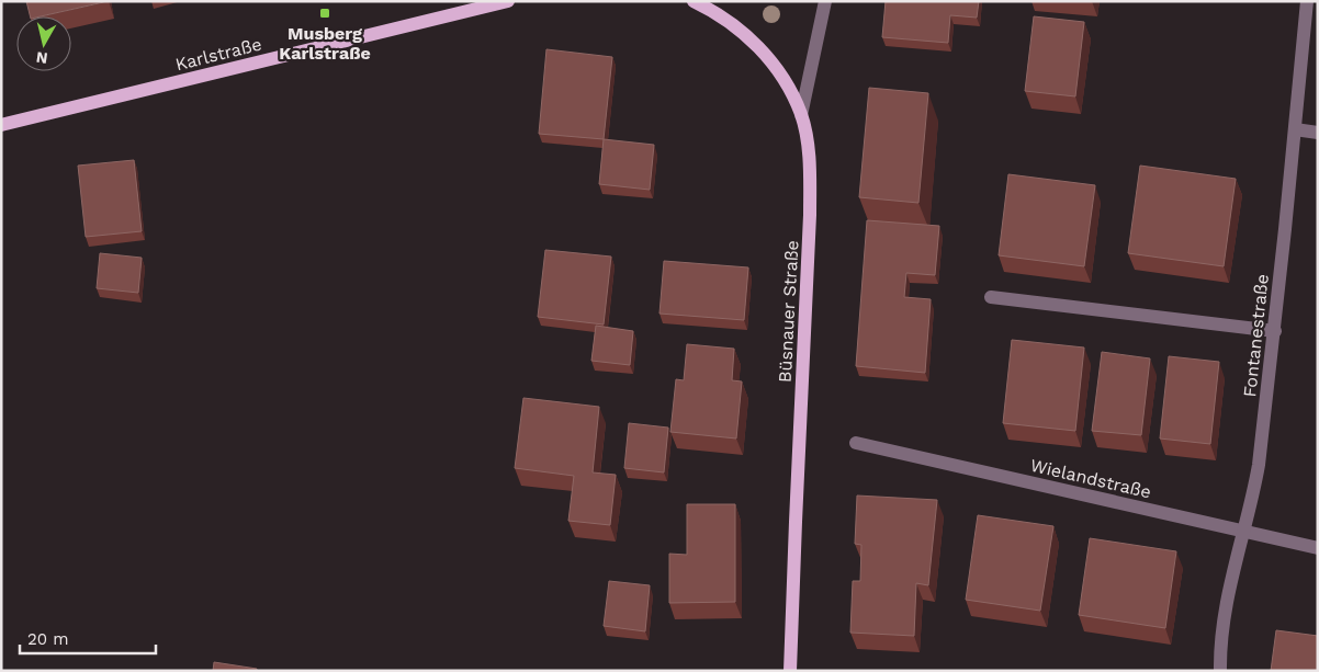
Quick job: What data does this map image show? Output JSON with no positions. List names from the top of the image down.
{
  "streets": {
    "main road": ["Karlstraße", "Büsnauer Straße"],
    "street": ["Fontanestraße", "Wielandstraße"]
  },
  "crossings": [
    ["Fontanestraße", "Wielandstraße"]
  ],
  "places": {
    "transit": ["Musberg Karlstraße"]
  },
  "scale_bar": "20 m",
  "north": "bottom"
}
